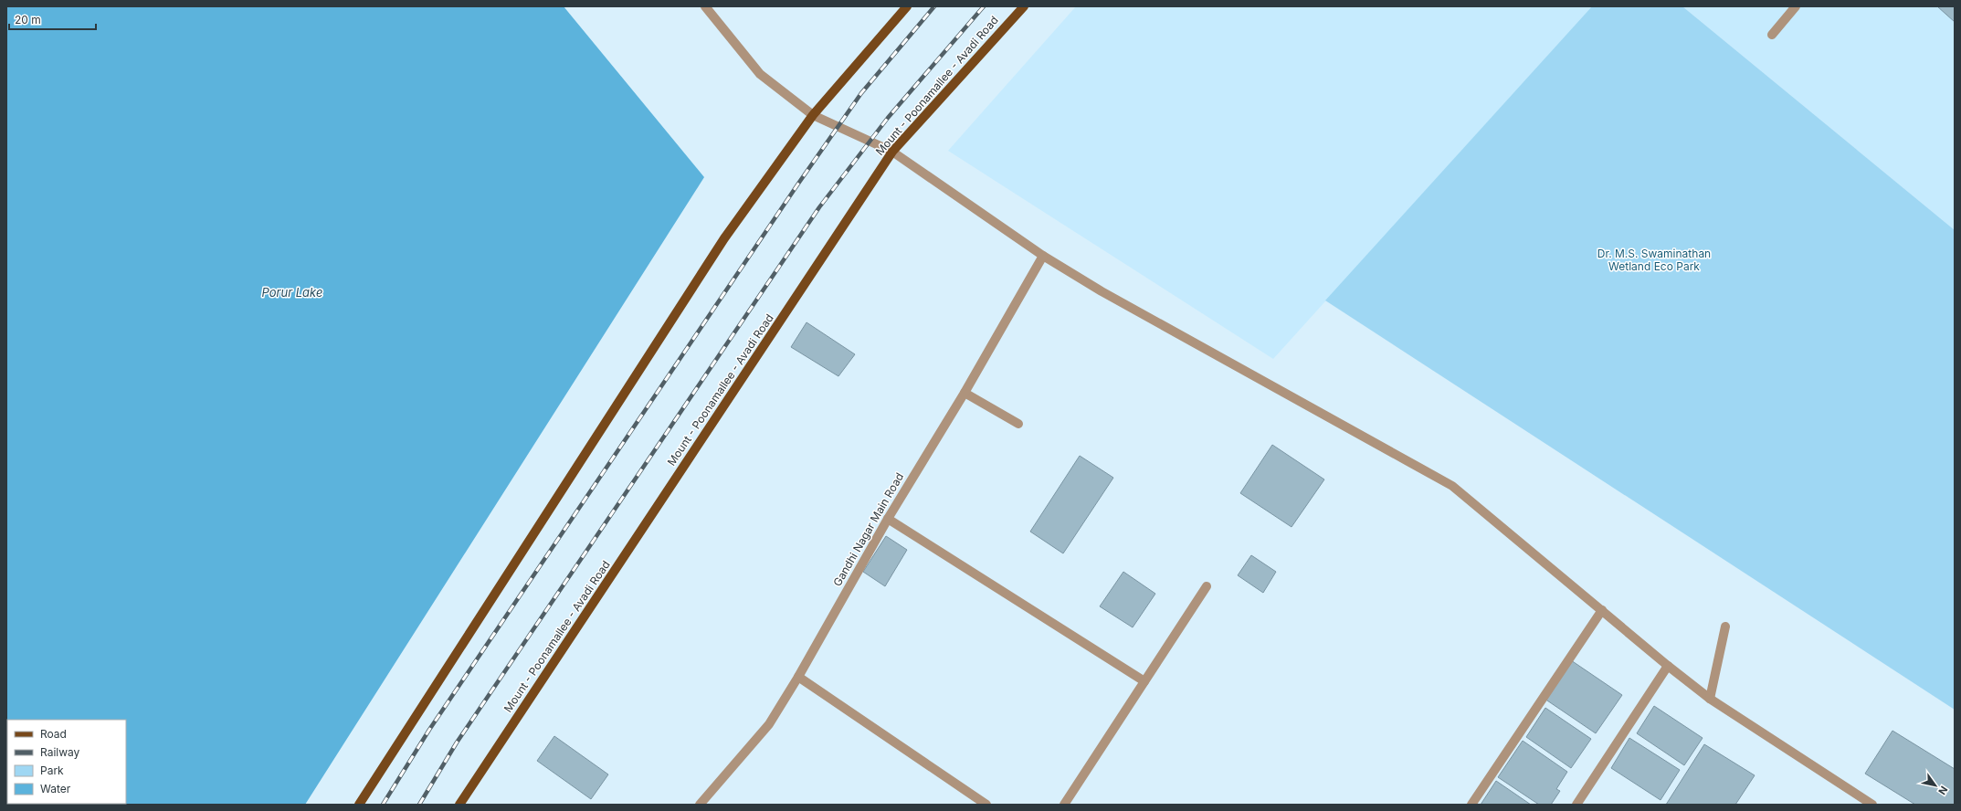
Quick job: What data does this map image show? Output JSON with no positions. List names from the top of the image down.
{
  "streets": {
    "main road": ["Mount - Poonamallee - Avadi Road"],
    "street": ["Gandhi Nagar Main Road"]
  },
  "water": ["Porur Lake"],
  "parks": ["Dr. M.S. Swaminathan Wetland Eco Park"],
  "legend": [
    "Road",
    "Railway",
    "Park",
    "Water"
  ],
  "scale_bar": "20 m",
  "north": "bottom right"
}
